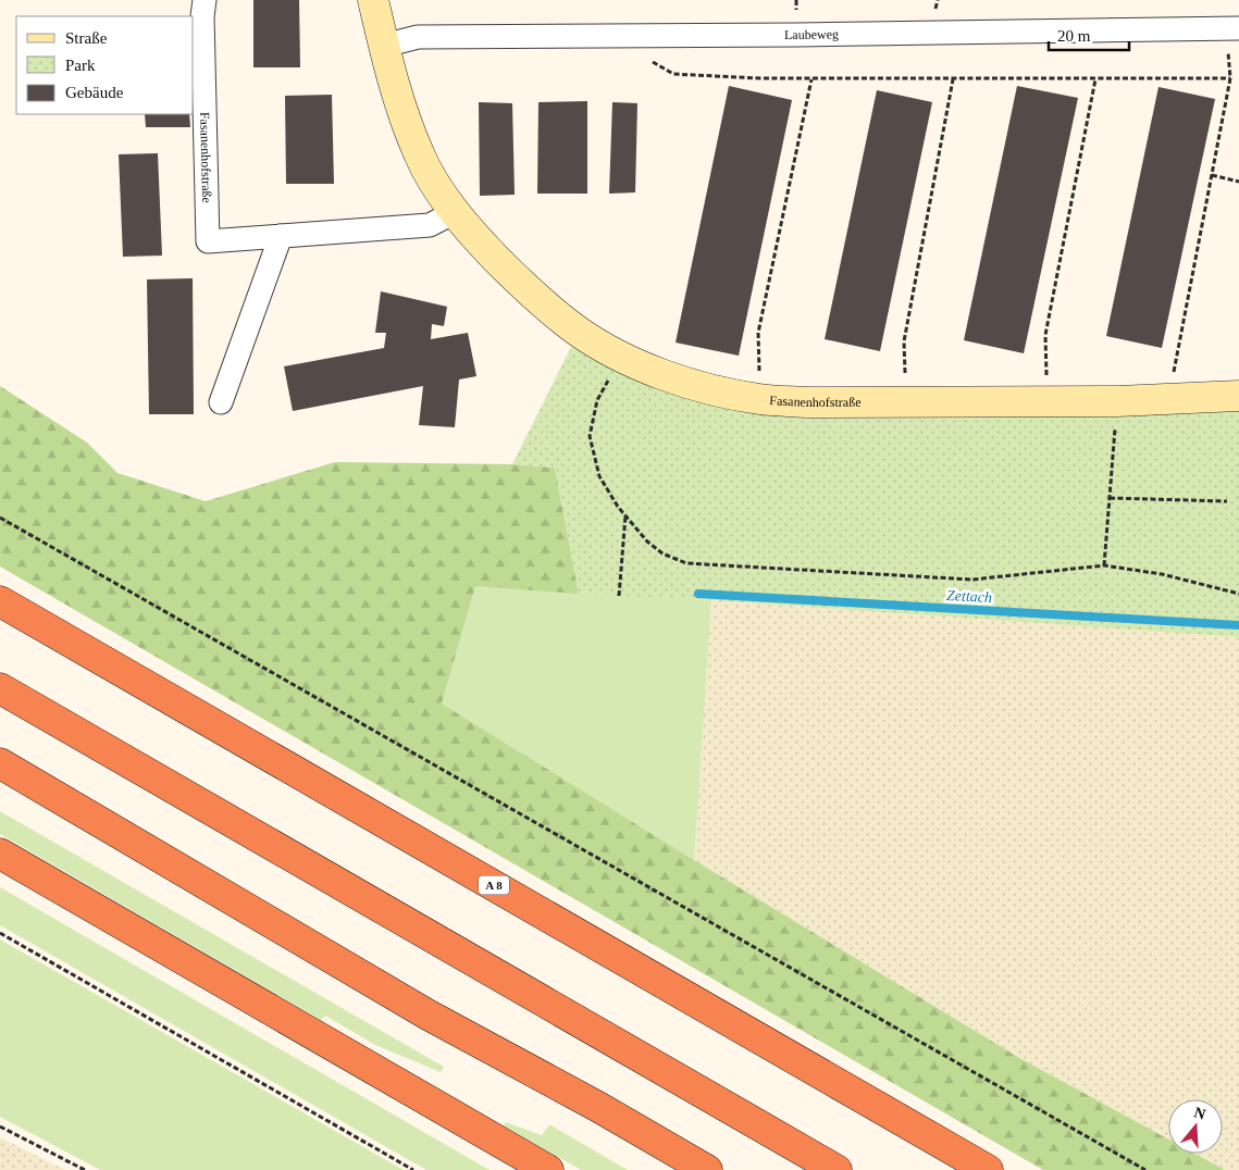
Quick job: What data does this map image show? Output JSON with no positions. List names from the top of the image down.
{
  "streets": {
    "highway": ["A 8"],
    "street": ["Laubeweg", "Fasanenhofstraße"]
  },
  "crossings": [
    ["Laubeweg", "Fasanenhofstraße"]
  ],
  "water": ["Zettach"],
  "legend": ["Straße", "Park", "Gebäude"],
  "scale_bar": "20 m",
  "north": "top"
}
